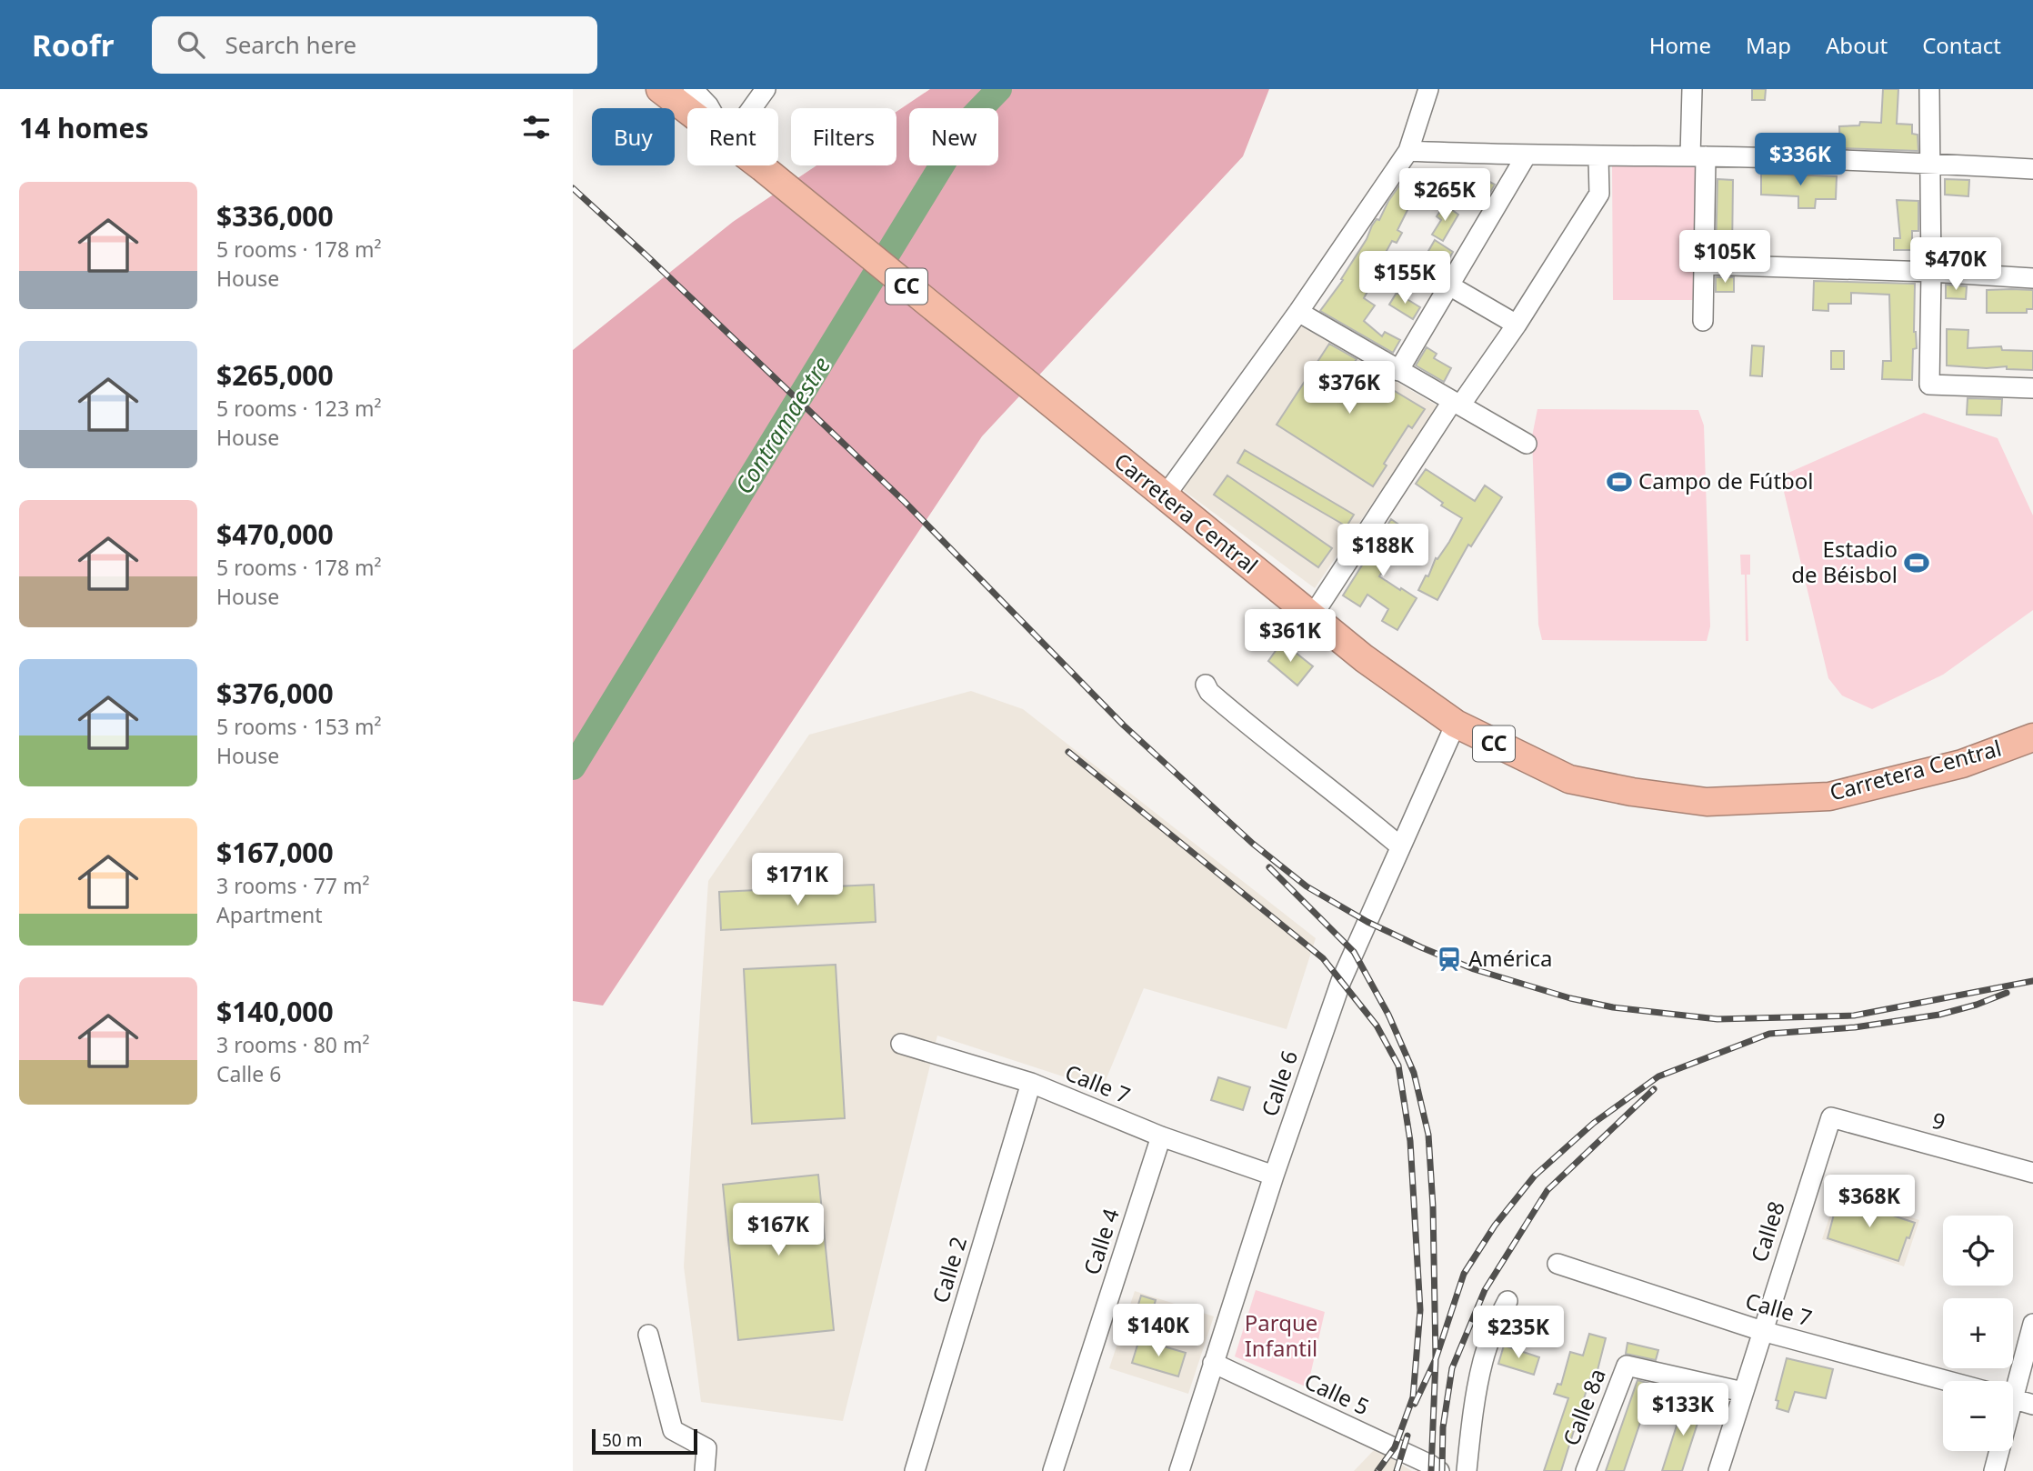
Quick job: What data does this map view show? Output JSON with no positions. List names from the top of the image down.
{
  "streets": {
    "highway": ["CC", "Carretera Central"],
    "street": [
      "Calle 6",
      "Calle 7",
      "9",
      "Calle8",
      "Calle 4",
      "Calle 2",
      "Calle 5",
      "Calle 8a"
    ]
  },
  "crossings": [
    ["Carretera Central", "Calle 6"],
    ["Calle 6", "Calle 7"],
    ["Calle 6", "Calle 5"],
    ["Calle 7", "Calle8"],
    ["Calle 7", "Calle 4"],
    ["Calle 7", "Calle 2"],
    ["9", "Calle8"],
    ["Calle8", "Calle 8a"]
  ],
  "water": ["Contramaestre"],
  "parks": ["Parque Infantil"],
  "places": {
    "sports": ["Campo de Fútbol", "Estadio de Béisbol"],
    "station": ["América"]
  },
  "scale_bar": "50 m",
  "page": {
    "header": "Roofr",
    "search": "Search here",
    "nav": [
      "Home",
      "Map",
      "About",
      "Contact"
    ],
    "heading": "14 homes",
    "chip": [
      "Buy",
      "Rent",
      "Filters",
      "New"
    ],
    "price": [
      "$336K",
      "$265K",
      "$105K",
      "$470K",
      "$155K",
      "$376K",
      "$188K",
      "$361K",
      "$171K",
      "$368K",
      "$167K",
      "$140K",
      "$235K",
      "$133K"
    ],
    "list": [
      {
        "name": "$336,000",
        "note": "5 rooms · 178 m² · House"
      },
      {
        "name": "$265,000",
        "note": "5 rooms · 123 m² · House"
      },
      {
        "name": "$470,000",
        "note": "5 rooms · 178 m² · House"
      },
      {
        "name": "$376,000",
        "note": "5 rooms · 153 m² · House"
      },
      {
        "name": "$167,000",
        "note": "3 rooms · 77 m² · Apartment"
      },
      {
        "name": "$140,000",
        "note": "3 rooms · 80 m² · Calle 6"
      }
    ],
    "map_buttons": ["+", "−"],
    "scale": "50 m"
  }
}
